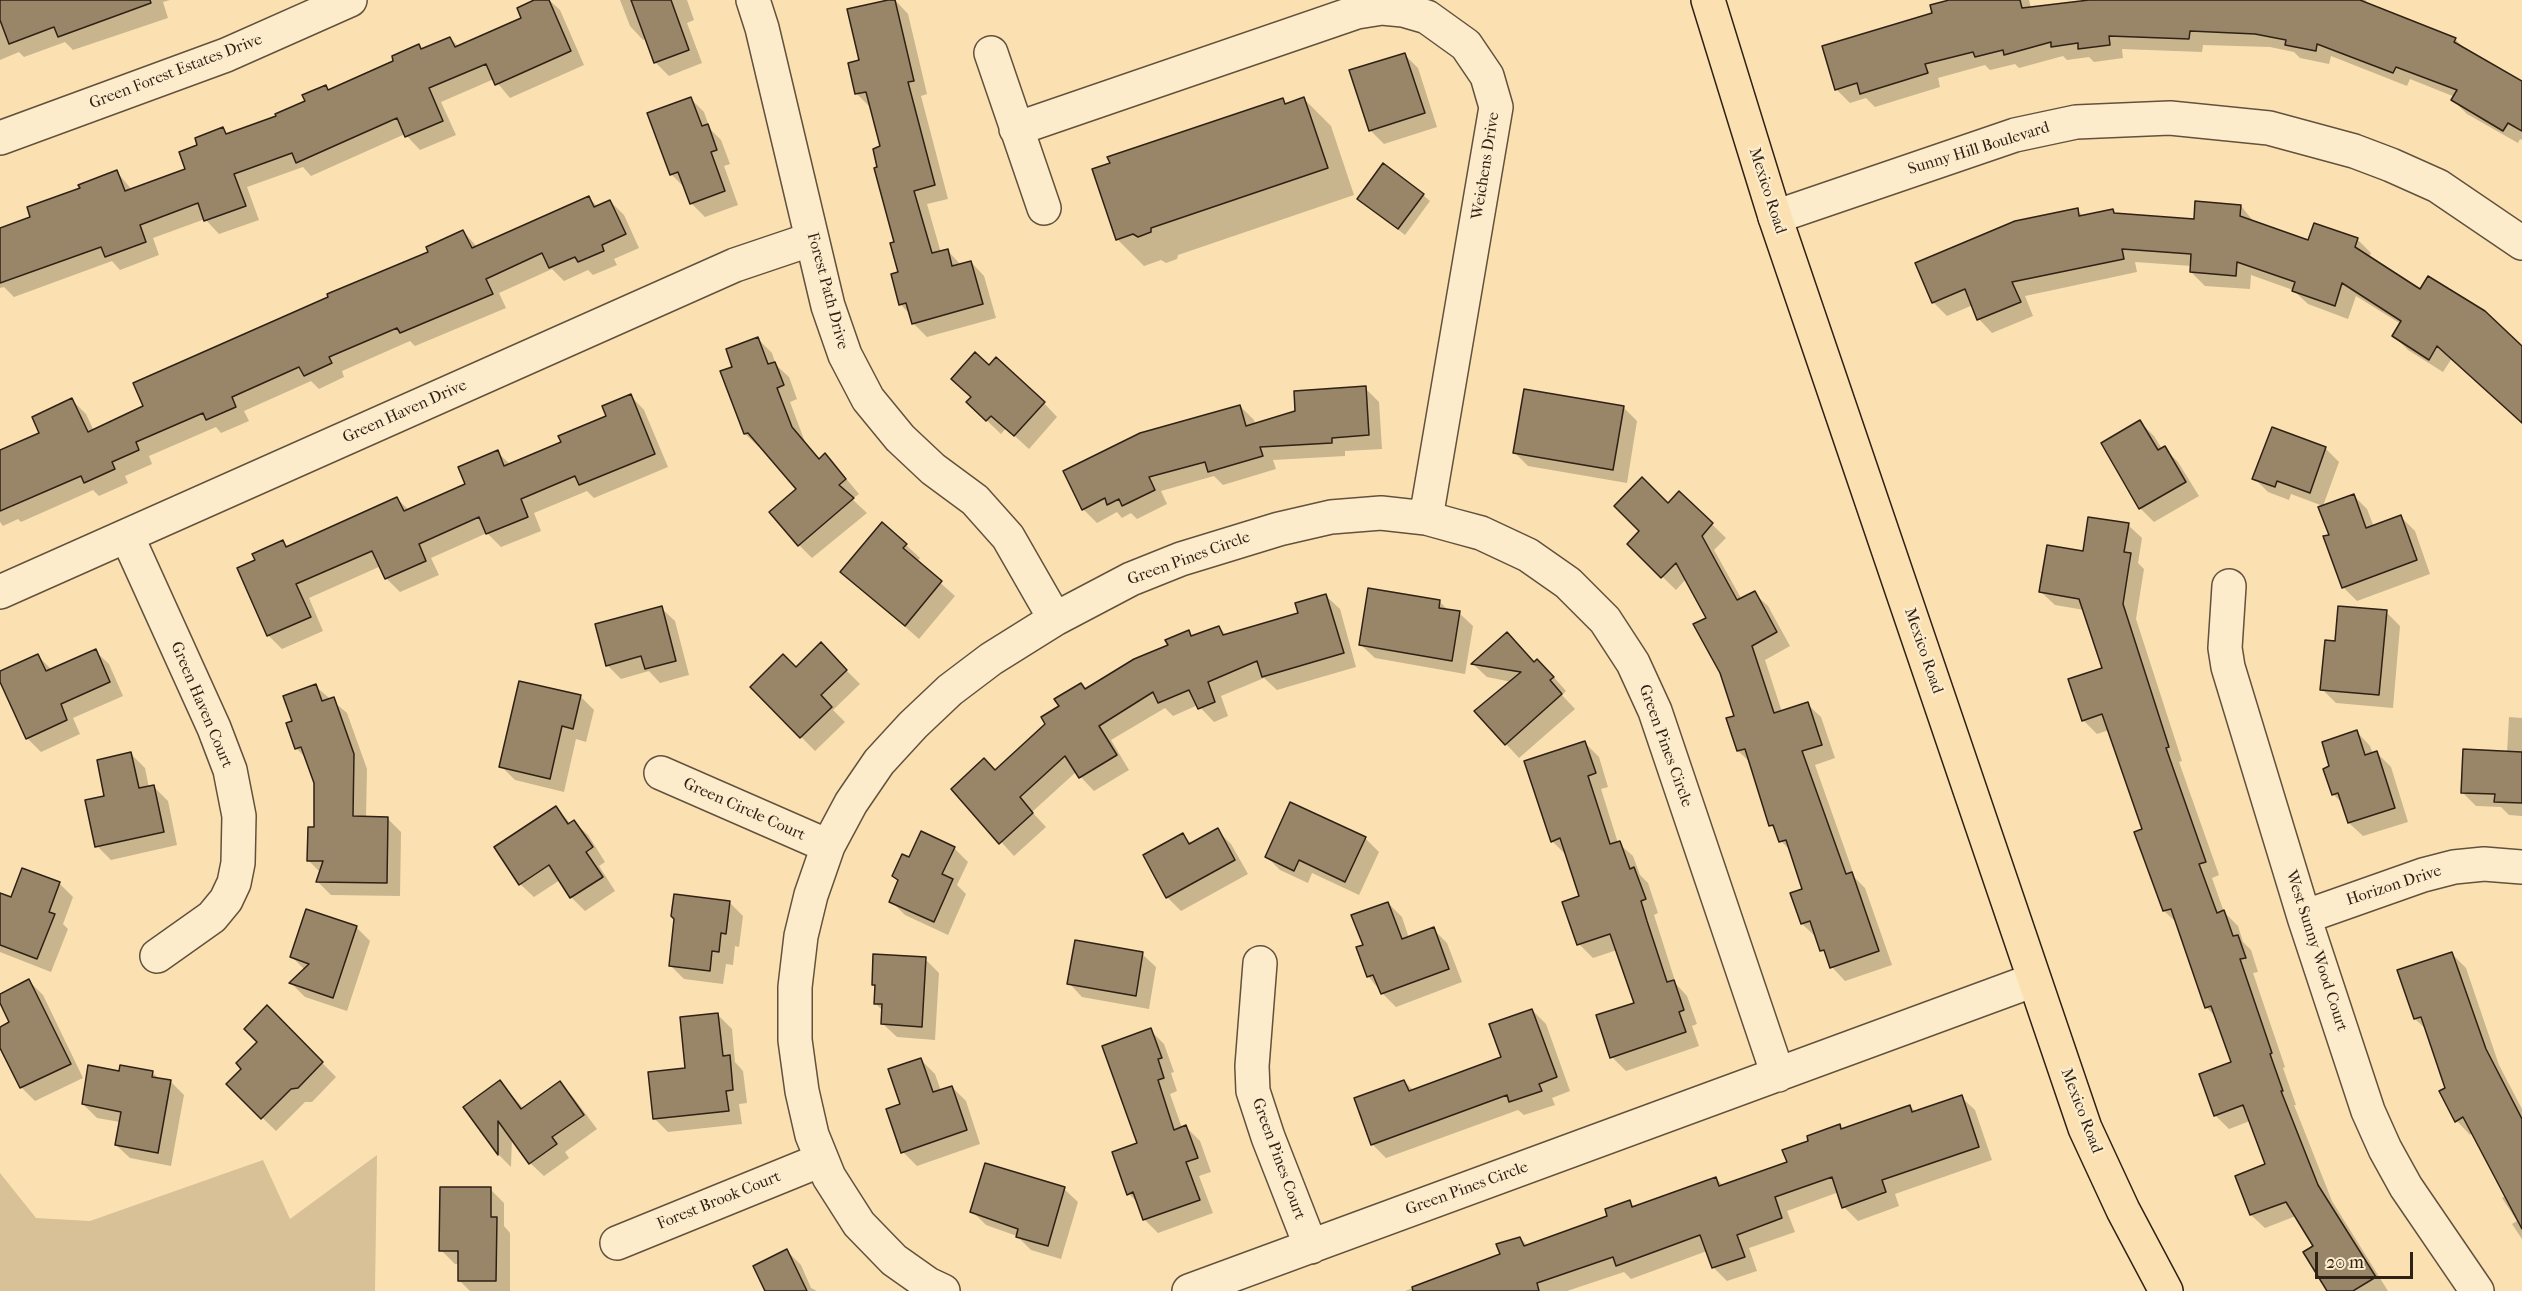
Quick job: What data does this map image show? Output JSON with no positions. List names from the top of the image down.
{
  "streets": {
    "main road": ["Mexico Road"],
    "street": [
      "Green Forest Estates Drive",
      "Sunny Hill Boulevard",
      "Weichens Drive",
      "Forest Path Drive",
      "Green Haven Drive",
      "Green Pines Circle",
      "Green Haven Court",
      "Green Circle Court",
      "Horizon Drive",
      "West Sunny Wood Court",
      "Green Pines Court",
      "Forest Brook Court"
    ]
  },
  "crossings": [
    ["Sunny Hill Boulevard", "Mexico Road"],
    ["Weichens Drive", "Green Pines Circle"],
    ["Mexico Road", "Green Pines Circle"],
    ["Forest Path Drive", "Green Haven Drive"],
    ["Forest Path Drive", "Green Pines Circle"],
    ["Green Haven Drive", "Green Haven Court"],
    ["Green Pines Circle", "Green Circle Court"],
    ["Green Pines Circle", "Green Pines Court"],
    ["Green Pines Circle", "Forest Brook Court"],
    ["Horizon Drive", "West Sunny Wood Court"]
  ],
  "scale_bar": "20 m"
}
